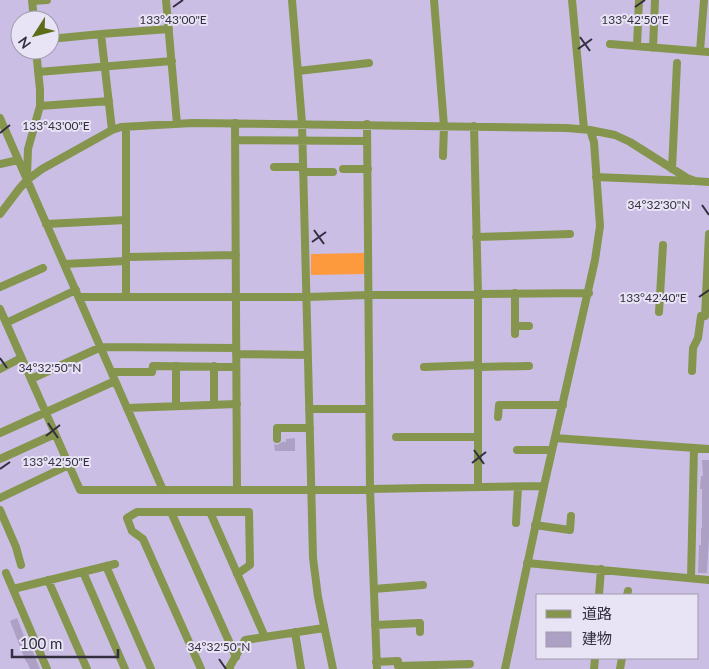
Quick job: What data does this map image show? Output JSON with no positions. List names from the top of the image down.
{
  "legend": ["道路", "建物"],
  "scale_bar": "100 m",
  "north": "bottom left",
  "coordinates": [
    "133°42'50\"E",
    "133°43'00\"E",
    "34°32'30\"N",
    "133°42'40\"E",
    "34°32'50\"N"
  ]
}
